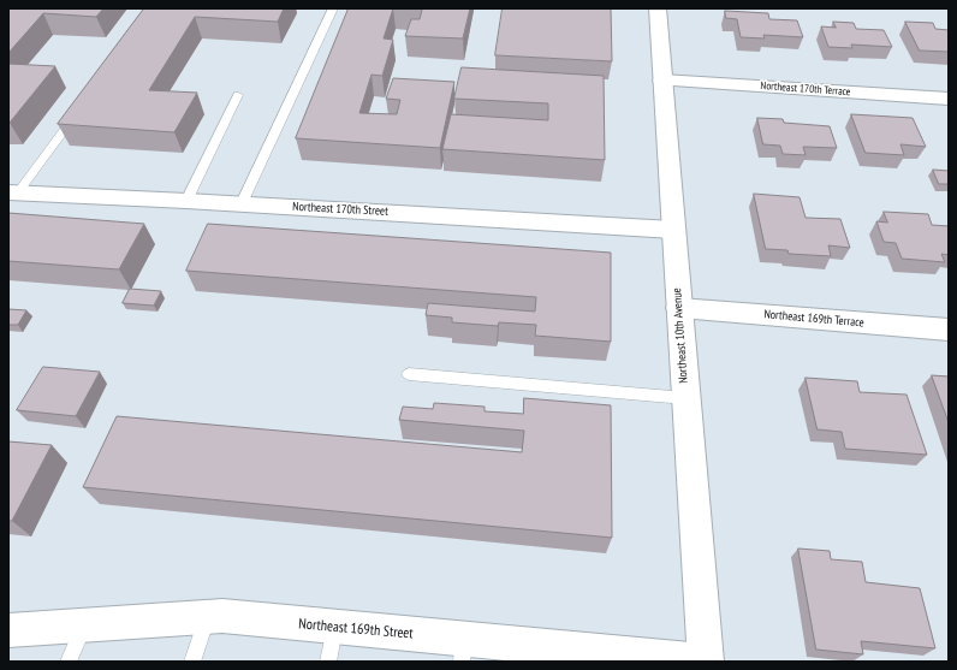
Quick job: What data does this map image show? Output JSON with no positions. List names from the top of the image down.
{
  "streets": {
    "street": [
      "Northeast 170th Terrace",
      "Northeast 170th Street",
      "Northeast 169th Terrace",
      "Northeast 10th Avenue",
      "Northeast 169th Street"
    ]
  },
  "crossings": [
    ["Northeast 170th Terrace", "Northeast 10th Avenue"],
    ["Northeast 170th Street", "Northeast 10th Avenue"],
    ["Northeast 169th Terrace", "Northeast 10th Avenue"],
    ["Northeast 10th Avenue", "Northeast 169th Street"]
  ]
}
